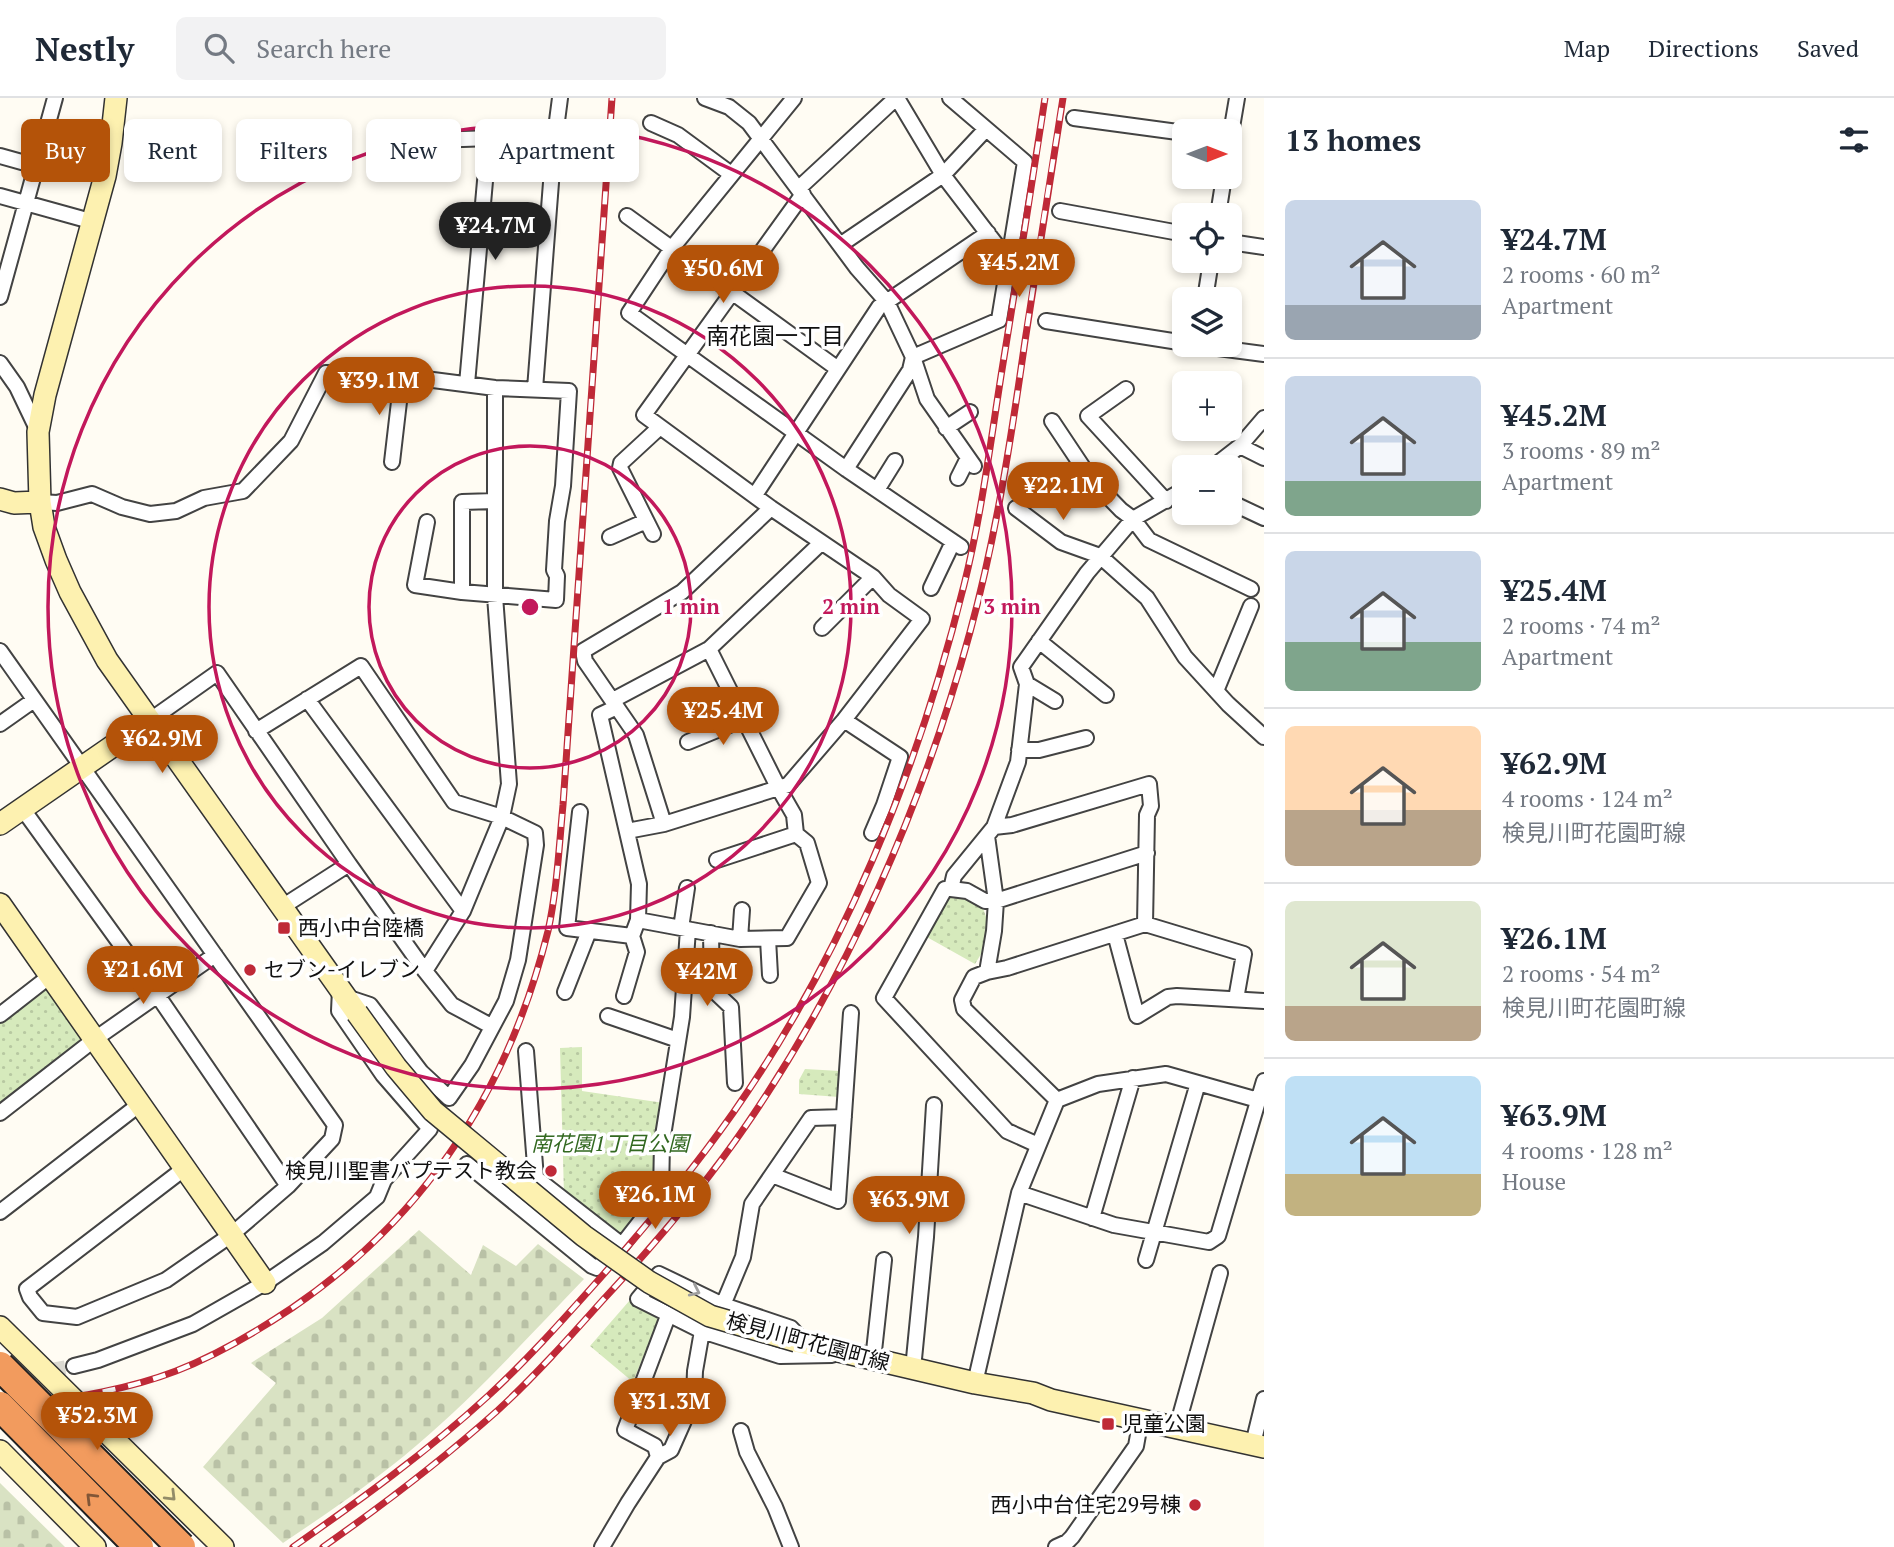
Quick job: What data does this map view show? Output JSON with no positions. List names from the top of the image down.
{
  "streets": {
    "street": ["検見川町花園町線"]
  },
  "districts": ["南花園一丁目"],
  "parks": ["南花園1丁目公園"],
  "places": {
    "transit": ["西小中台陸橋", "児童公園"],
    "other": ["セブン-イレブン", "検見川聖書バプテスト教会", "西小中台住宅29号棟"]
  },
  "north": "right",
  "page": {
    "header": "Nestly",
    "search": "Search here",
    "nav": ["Map", "Directions", "Saved"],
    "heading": "13 homes",
    "map_buttons": ["+", "−"],
    "chip": [
      "Buy",
      "Rent",
      "Filters",
      "New",
      "Apartment"
    ],
    "list": [
      {
        "name": "¥24.7M",
        "note": "2 rooms · 60 m² · Apartment"
      },
      {
        "name": "¥45.2M",
        "note": "3 rooms · 89 m² · Apartment"
      },
      {
        "name": "¥25.4M",
        "note": "2 rooms · 74 m² · Apartment"
      },
      {
        "name": "¥62.9M",
        "note": "4 rooms · 124 m² · 検見川町花園町線"
      },
      {
        "name": "¥26.1M",
        "note": "2 rooms · 54 m² · 検見川町花園町線"
      },
      {
        "name": "¥63.9M",
        "note": "4 rooms · 128 m² · House"
      }
    ],
    "price": [
      "¥24.7M",
      "¥45.2M",
      "¥50.6M",
      "¥39.1M",
      "¥22.1M",
      "¥25.4M",
      "¥62.9M",
      "¥21.6M",
      "¥42M",
      "¥26.1M",
      "¥63.9M",
      "¥31.3M",
      "¥52.3M"
    ]
  },
  "rings": ["1 min", "2 min", "3 min"]
}
